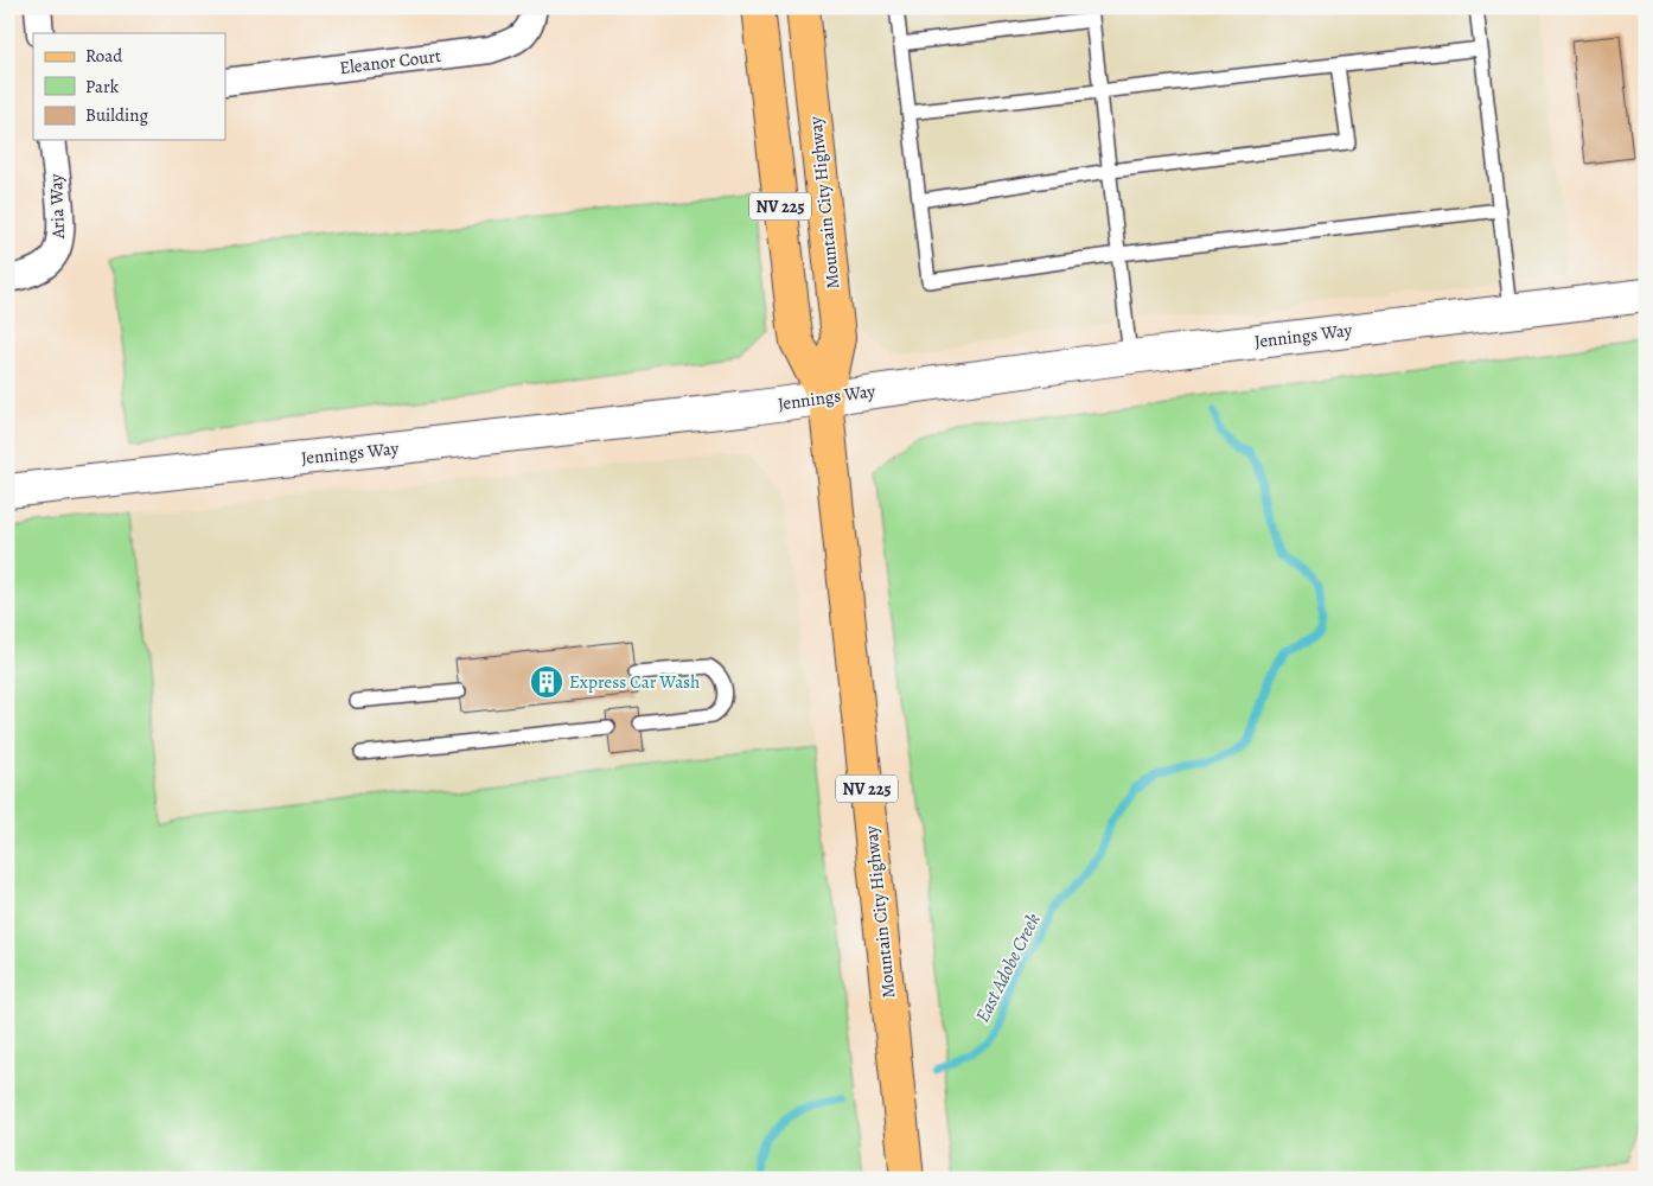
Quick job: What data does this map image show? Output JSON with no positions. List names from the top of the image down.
{
  "streets": {
    "main road": ["Mountain City Highway", "NV 225"],
    "street": ["Eleanor Court", "Aria Way", "Jennings Way"]
  },
  "crossings": [
    ["Mountain City Highway", "Jennings Way"]
  ],
  "water": ["East Adobe Creek"],
  "places": {
    "building": ["Express Car Wash"]
  },
  "legend": ["Road", "Park", "Building"]
}
